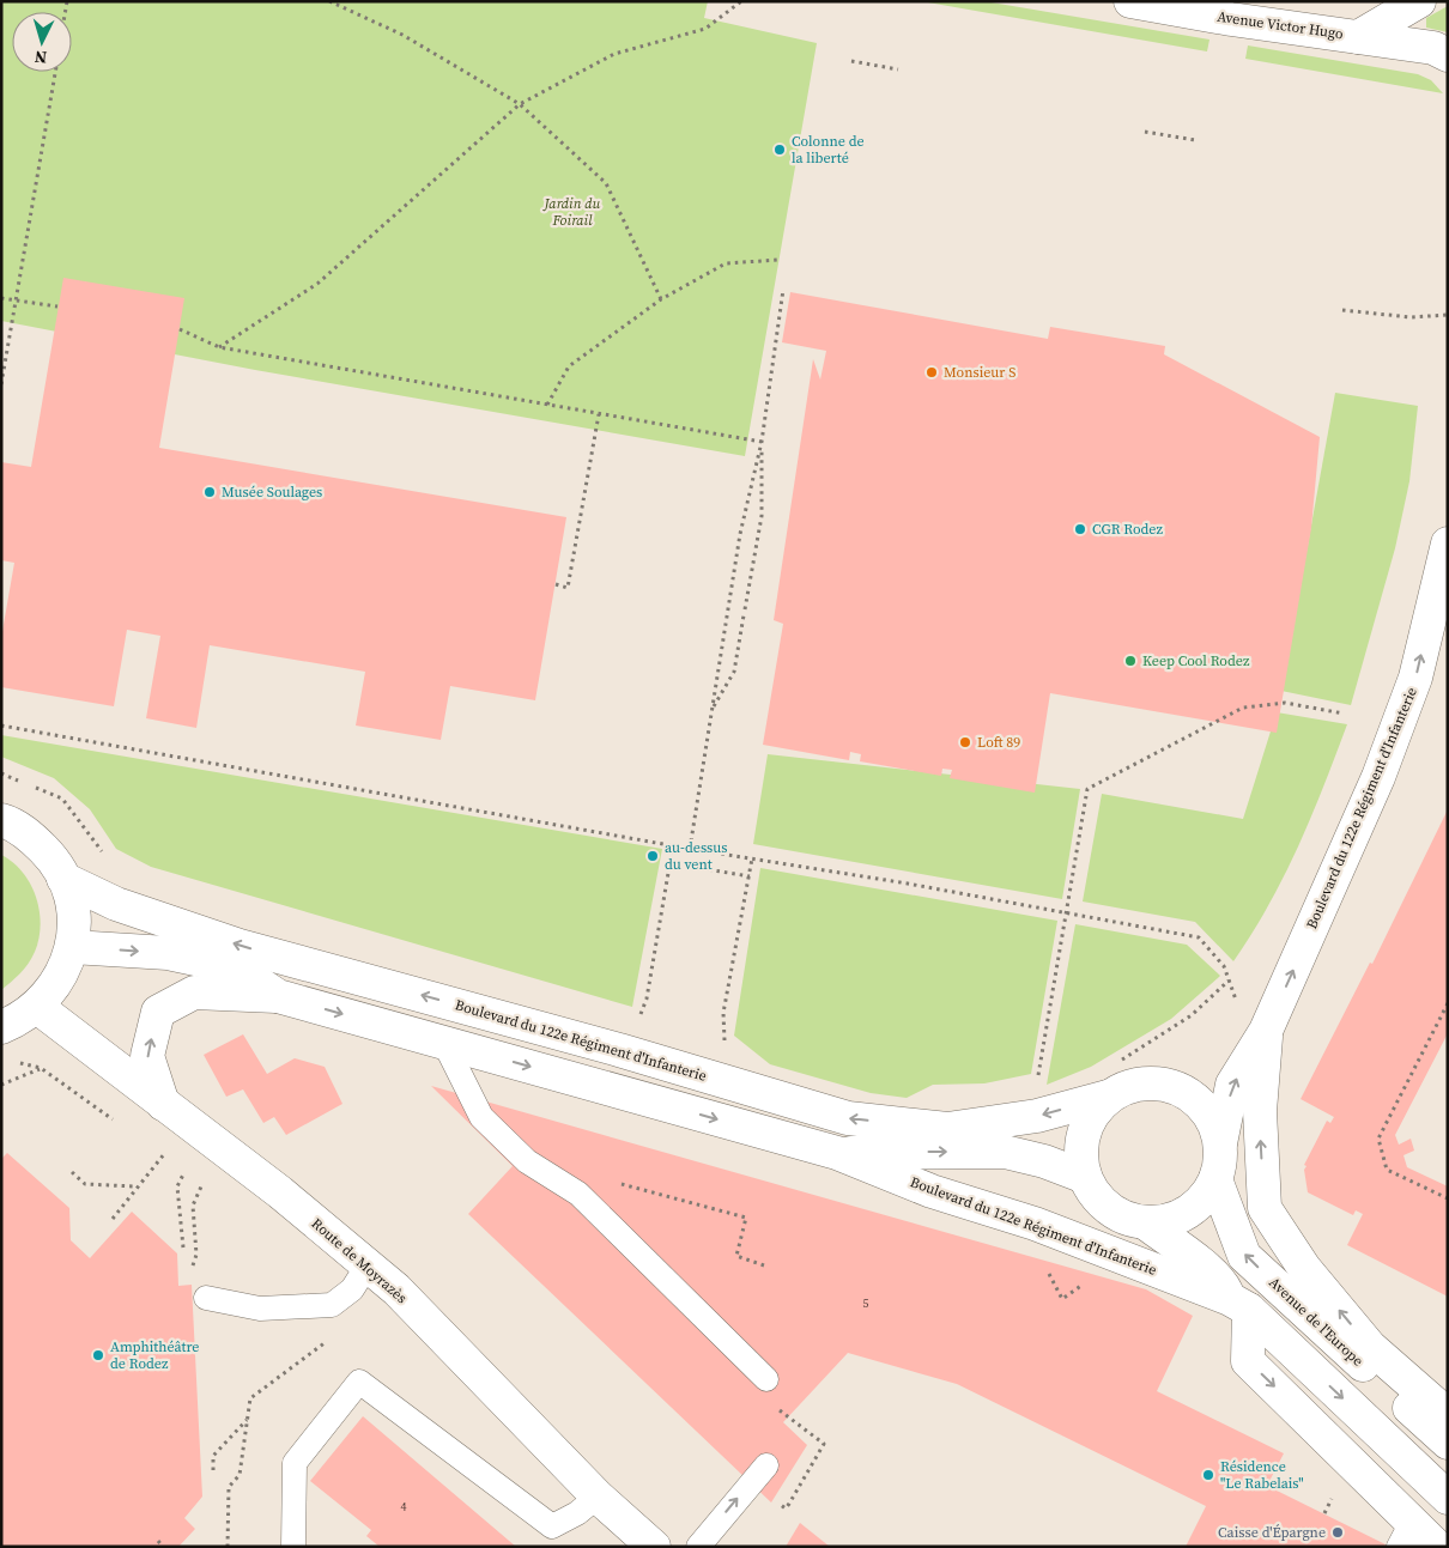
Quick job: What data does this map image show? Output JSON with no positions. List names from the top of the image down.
{
  "streets": {
    "main road": [
      "Avenue Victor Hugo",
      "Boulevard du 122e Régiment d'Infanterie",
      "Route de Moyrazès",
      "Avenue de l'Europe"
    ]
  },
  "crossings": [
    ["Boulevard du 122e Régiment d'Infanterie", "Avenue de l'Europe"]
  ],
  "parks": ["Jardin du Foirail"],
  "places": [
    "Colonne de la liberté",
    "Monsieur S",
    "Musée Soulages",
    "CGR Rodez",
    "Keep Cool Rodez",
    "Loft 89",
    "au-dessus du vent",
    "Amphithéâtre de Rodez",
    "Résidence \"Le Rabelais\"",
    "Caisse d'Épargne"
  ],
  "house_numbers": ["5", "4"],
  "north": "bottom"
}
